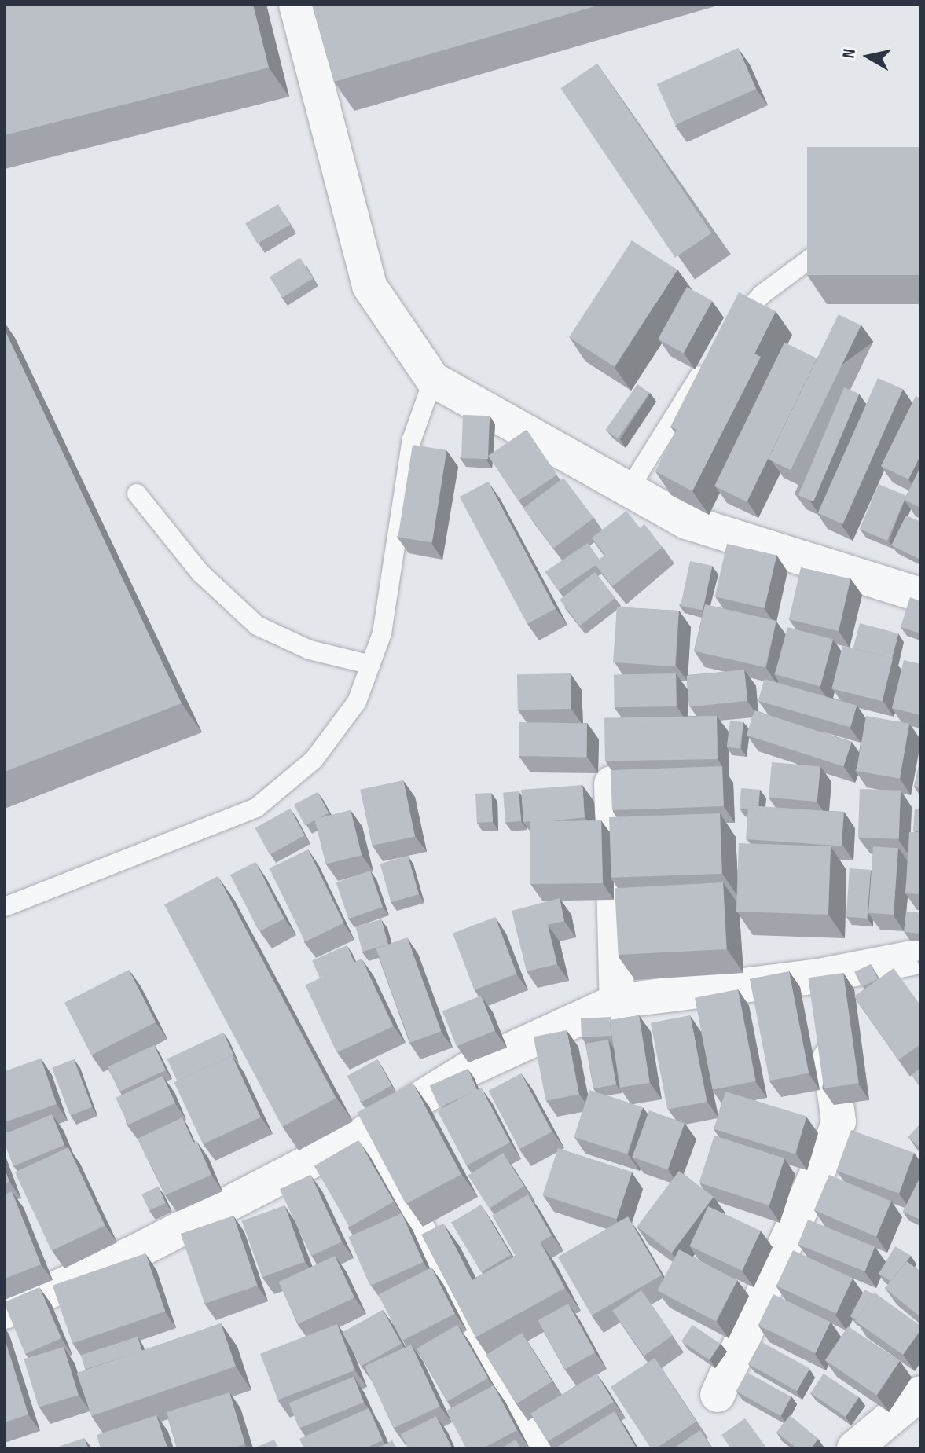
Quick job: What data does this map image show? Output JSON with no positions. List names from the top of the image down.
{
  "north": "left"
}
